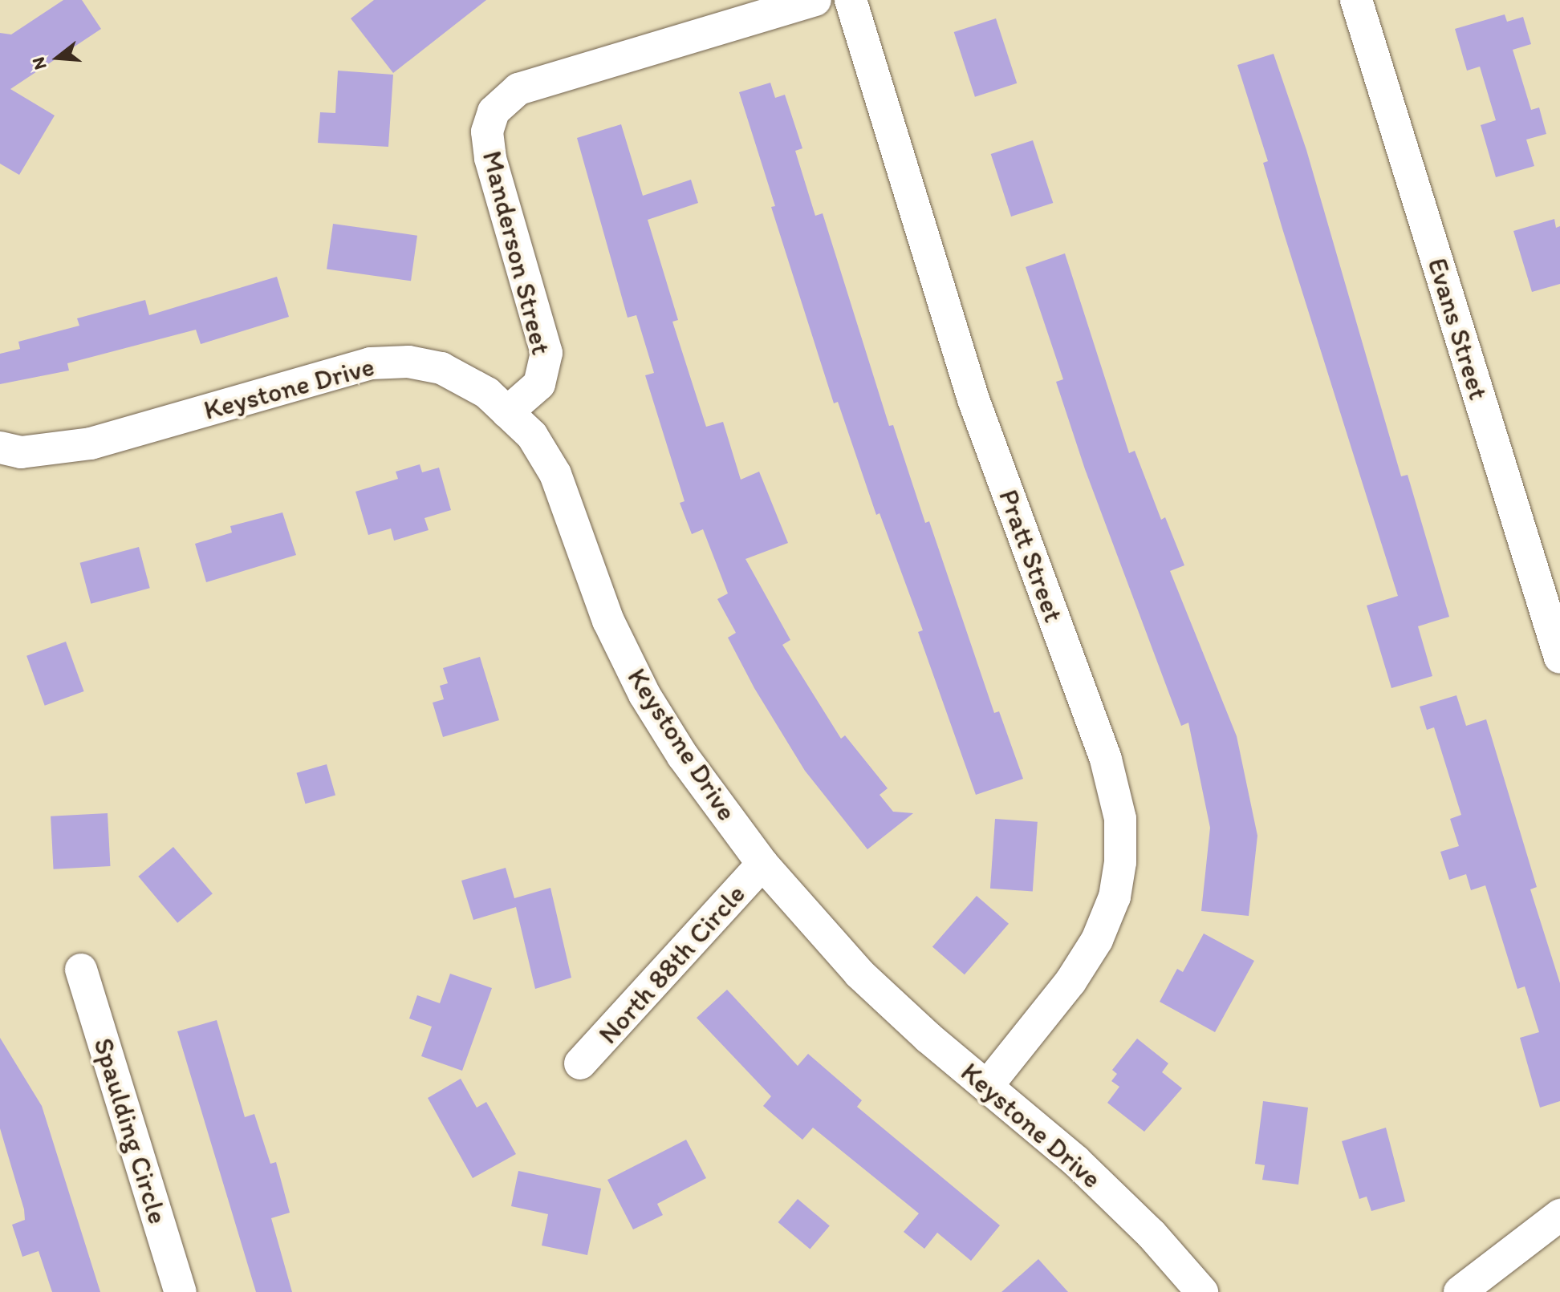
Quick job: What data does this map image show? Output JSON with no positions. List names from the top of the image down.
{
  "streets": {
    "street": [
      "Manderson Street",
      "Evans Street",
      "Keystone Drive",
      "Pratt Street",
      "North 88th Circle",
      "Spaulding Circle"
    ]
  },
  "crossings": [
    ["Manderson Street", "Keystone Drive"],
    ["Keystone Drive", "Pratt Street"],
    ["Keystone Drive", "North 88th Circle"]
  ],
  "north": "left"
}
